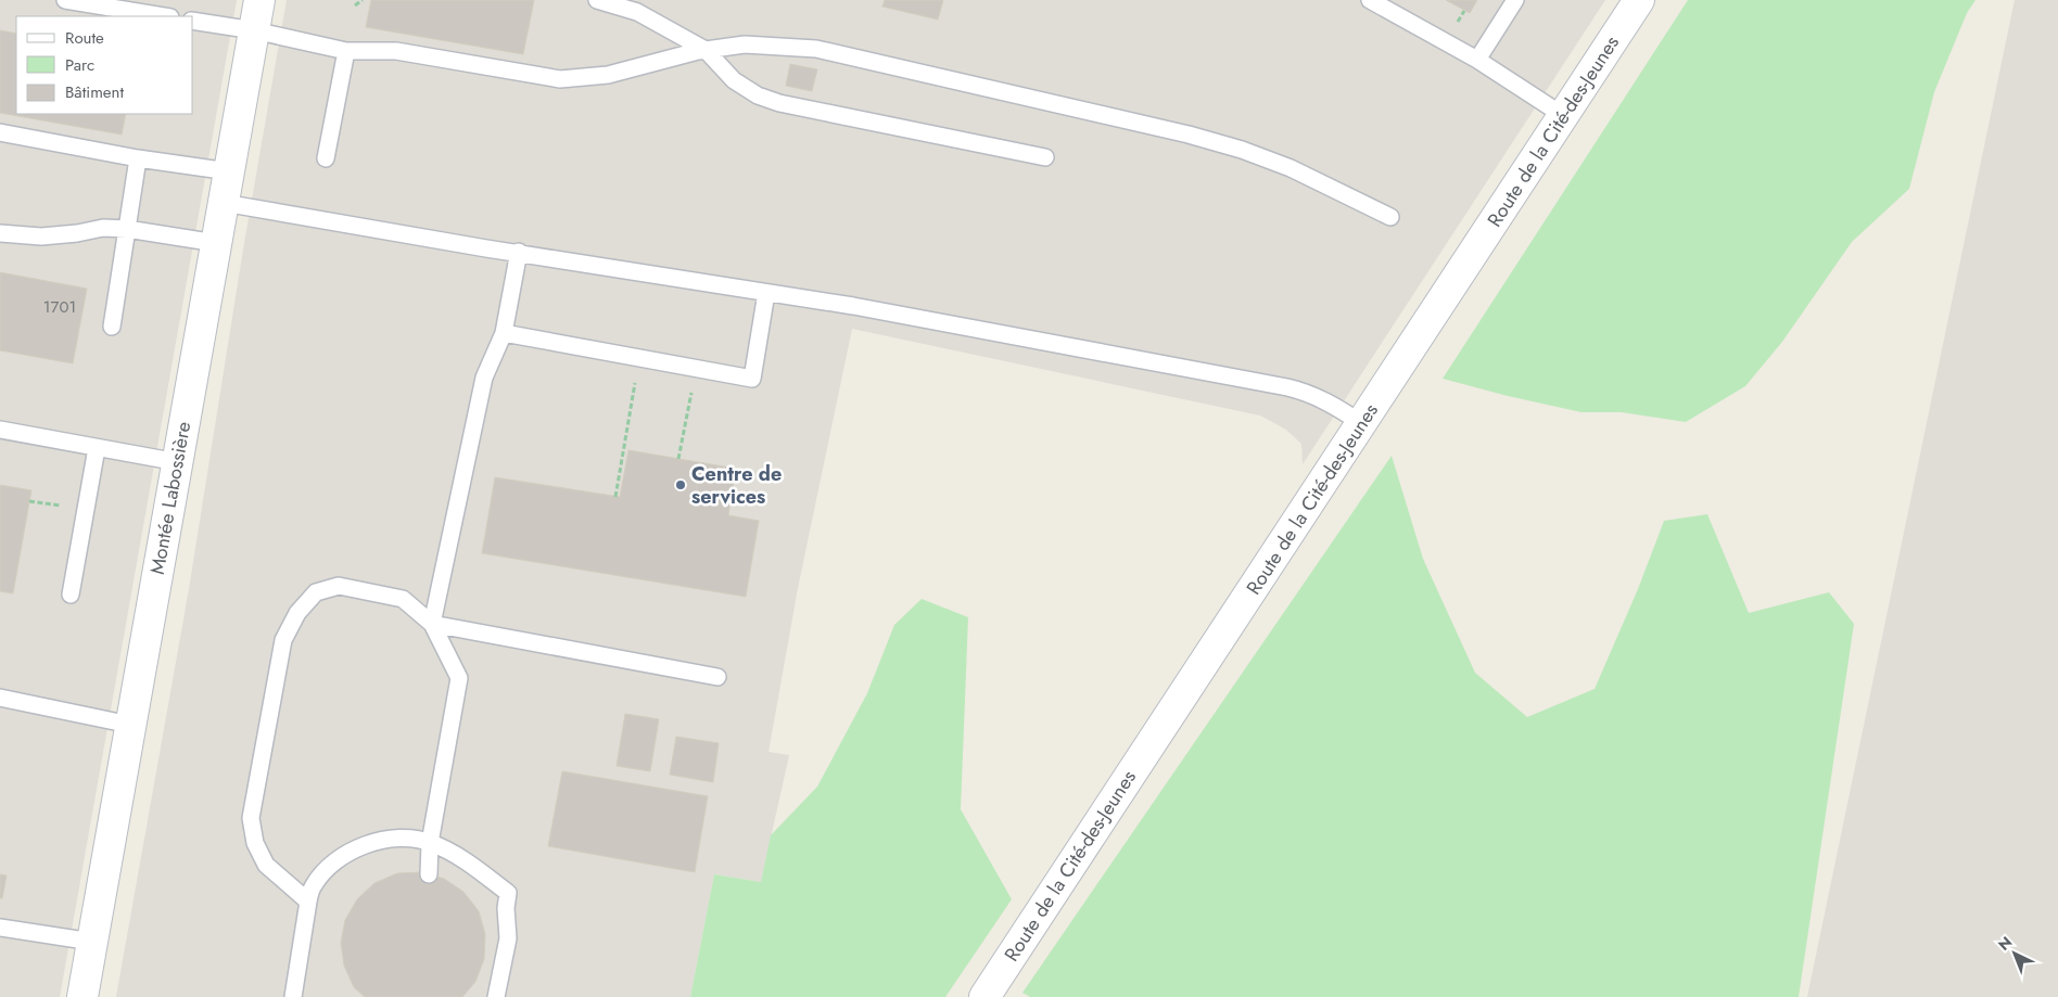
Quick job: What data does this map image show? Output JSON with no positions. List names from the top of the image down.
{
  "streets": {
    "main road": ["Route de la Cité-des-Jeunes", "Montée Labossière"]
  },
  "places": ["Centre de services"],
  "house_numbers": ["1701"],
  "legend": ["Route", "Parc", "Bâtiment"],
  "north": "top left"
}
